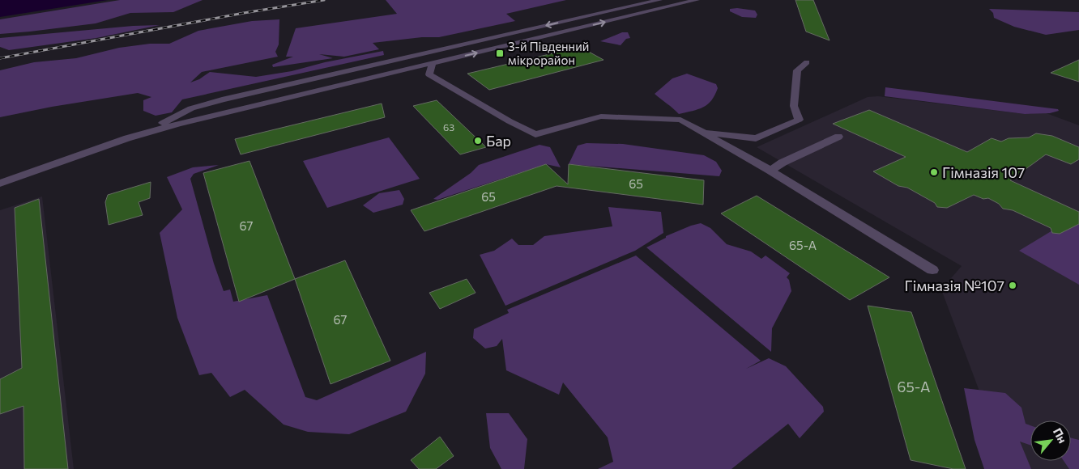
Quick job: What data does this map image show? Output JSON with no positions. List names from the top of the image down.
{
  "places": {
    "transit": ["3-й Південний мікрорайон"],
    "other": ["Бар", "Гімназія 107", "Гімназія №107"]
  },
  "house_numbers": [
    "63",
    "65",
    "65",
    "67",
    "65-А",
    "67",
    "65-А"
  ],
  "north": "top right"
}
